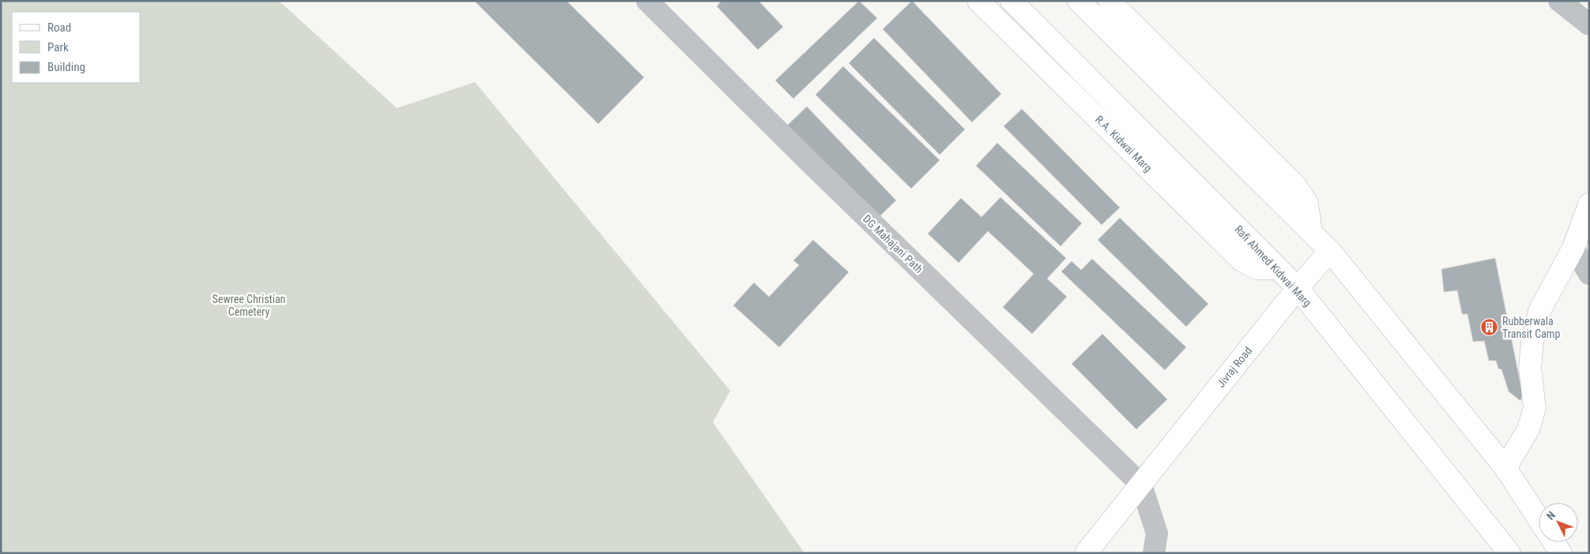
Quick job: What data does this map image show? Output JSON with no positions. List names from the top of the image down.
{
  "streets": {
    "main road": ["R.A. Kidwai Marg", "Rafi Ahmed Kidwai Marg", "Jivraj Road"],
    "street": ["DG Mahajani Path"]
  },
  "crossings": [
    ["R.A. Kidwai Marg", "Rafi Ahmed Kidwai Marg"],
    ["DG Mahajani Path", "Jivraj Road"],
    ["Rafi Ahmed Kidwai Marg", "Jivraj Road"]
  ],
  "parks": ["Sewree Christian Cemetery"],
  "places": {
    "building": ["Rubberwala Transit Camp"]
  },
  "legend": ["Road", "Park", "Building"],
  "north": "top left"
}
